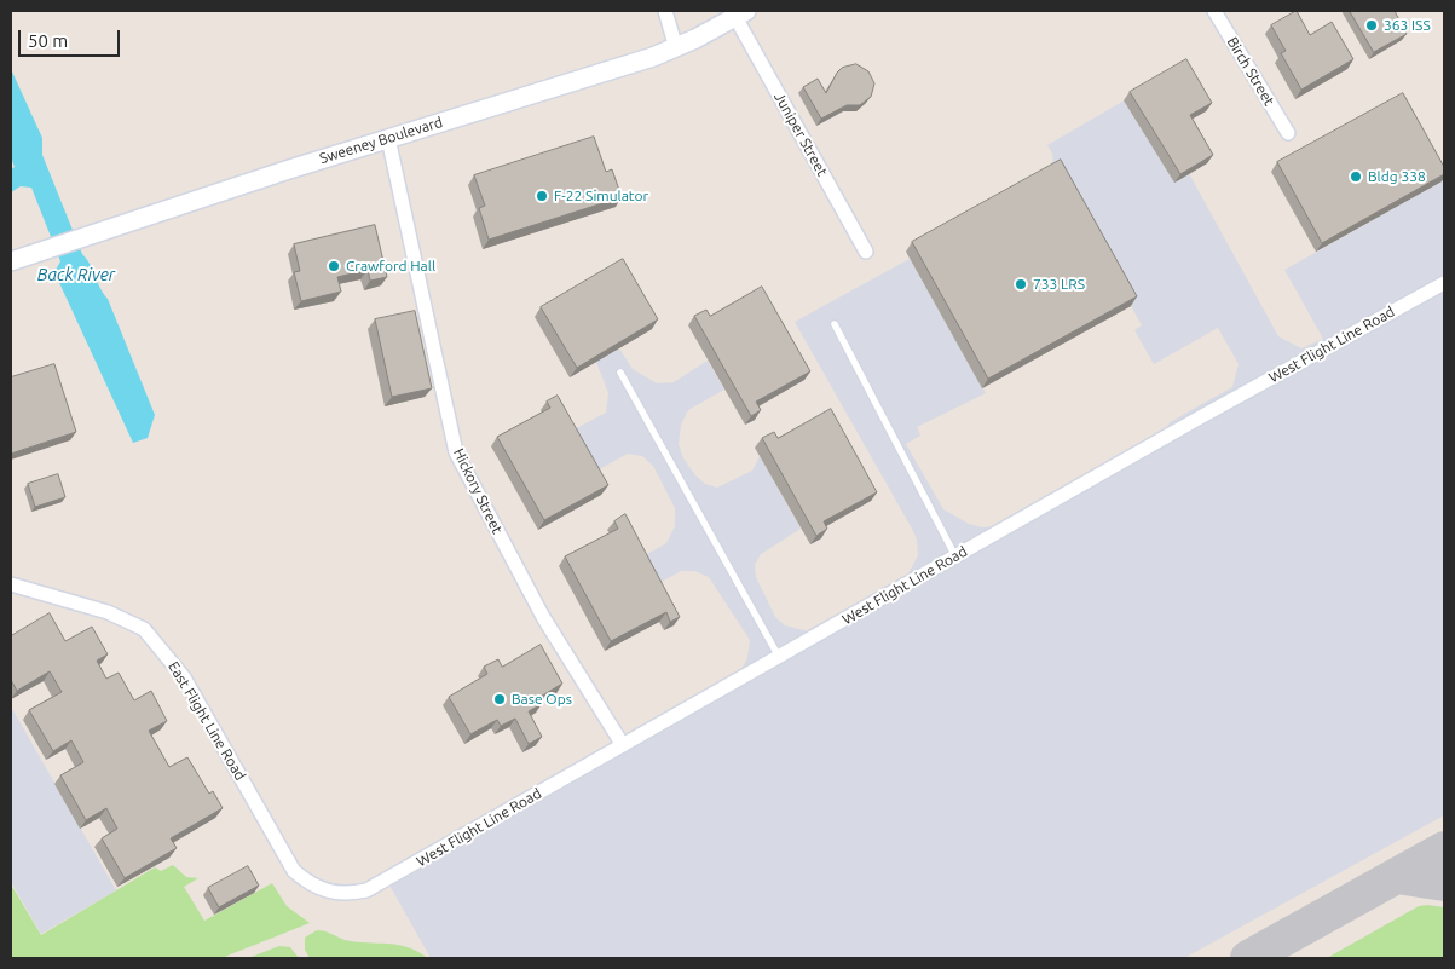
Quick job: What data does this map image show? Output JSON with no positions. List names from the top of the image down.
{
  "streets": {
    "main road": ["Sweeney Boulevard"],
    "street": [
      "Birch Street",
      "Juniper Street",
      "West Flight Line Road",
      "Hickory Street",
      "East Flight Line Road"
    ]
  },
  "crossings": [
    ["Juniper Street", "Sweeney Boulevard"],
    ["Sweeney Boulevard", "Hickory Street"],
    ["West Flight Line Road", "Hickory Street"],
    ["West Flight Line Road", "East Flight Line Road"]
  ],
  "water": ["Back River"],
  "places": [
    "363 ISS",
    "Bldg 338",
    "F-22 Simulator",
    "Crawford Hall",
    "733 LRS",
    "Base Ops"
  ],
  "scale_bar": "50 m"
}
